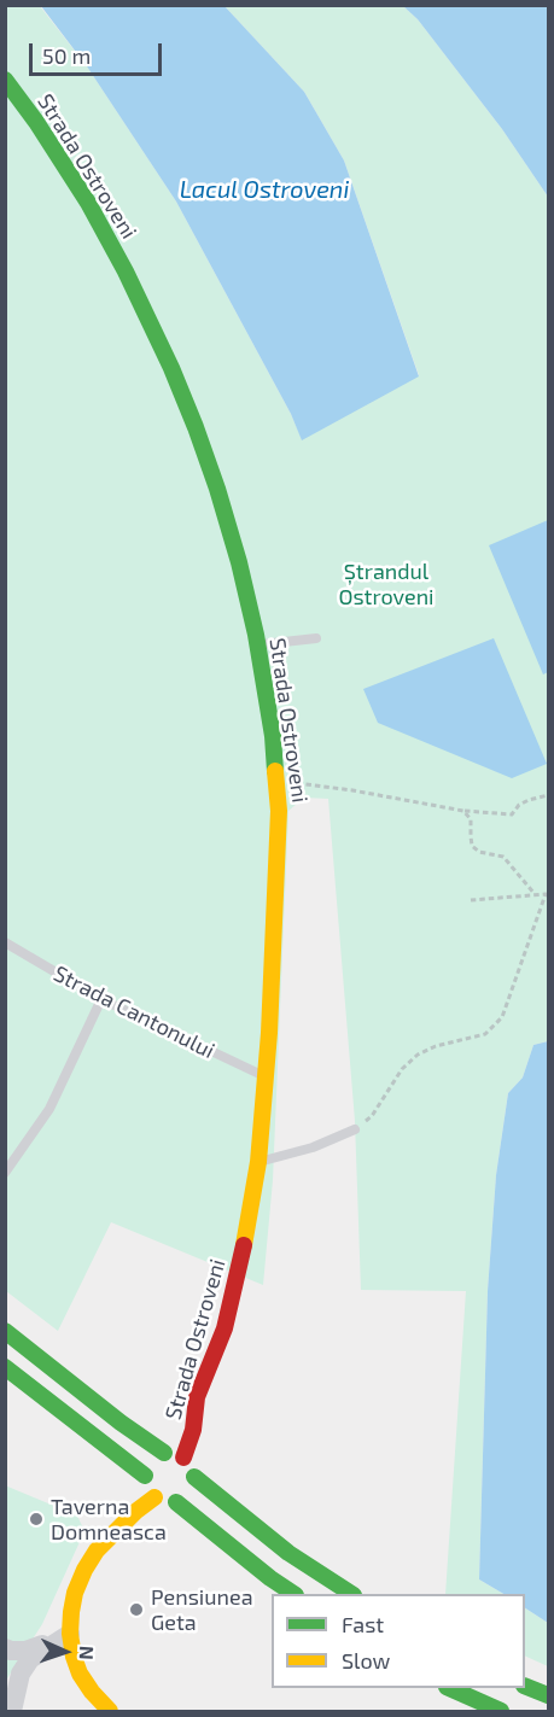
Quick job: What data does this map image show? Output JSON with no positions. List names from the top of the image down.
{
  "streets": {
    "street": ["Strada Ostroveni"],
    "lane": ["Strada Cantonului"]
  },
  "crossings": [
    ["Strada Ostroveni", "Strada Cantonului"]
  ],
  "water": ["Lacul Ostroveni"],
  "parks": ["Ștrandul Ostroveni"],
  "places": ["Taverna Domneasca", "Pensiunea Geta"],
  "legend": ["Fast", "Slow"],
  "scale_bar": "50 m",
  "north": "right"
}
